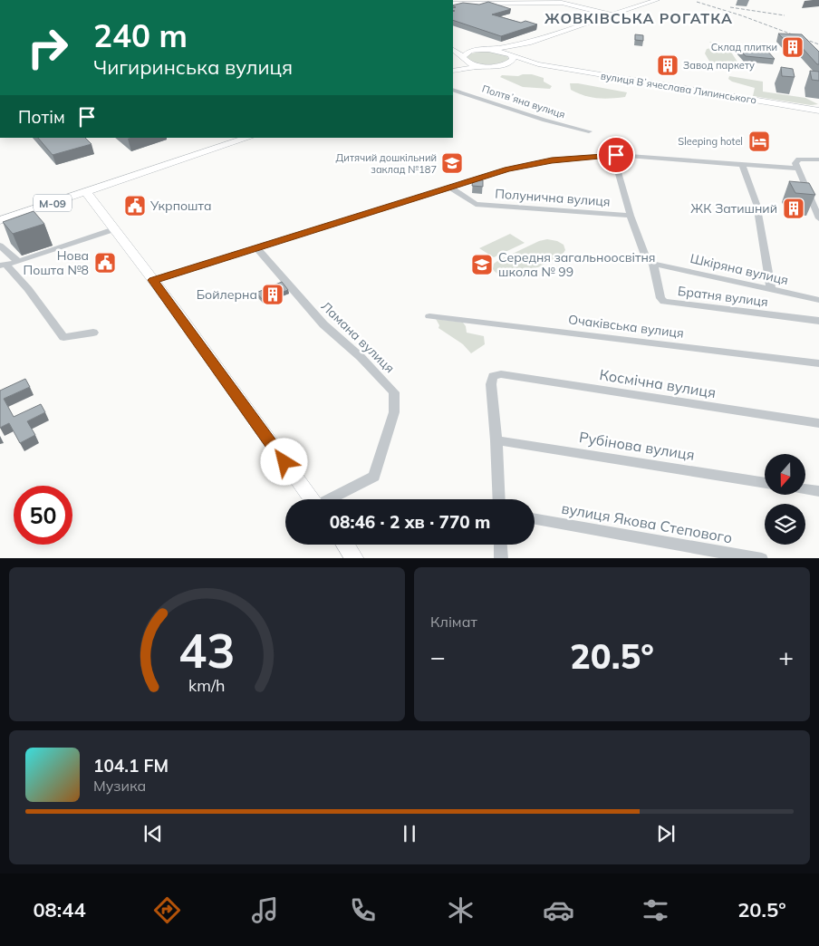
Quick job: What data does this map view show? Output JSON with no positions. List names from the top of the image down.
{
  "streets": {
    "main road": ["вулиця Вʼячеслава Липинського", "М-09"],
    "street": [
      "Полтвʼяна вулиця",
      "Полунична вулиця",
      "Шкіряна вулиця",
      "Братня вулиця",
      "Очаківська вулиця",
      "Ламана вулиця",
      "Космічна вулиця",
      "Рубінова вулиця",
      "вулиця Якова Степового"
    ]
  },
  "crossings": [
    ["Полунична вулиця", "Шкіряна вулиця"],
    ["Полунична вулиця", "Братня вулиця"],
    ["Шкіряна вулиця", "Братня вулиця"],
    ["Космічна вулиця", "Рубінова вулиця"]
  ],
  "districts": ["ЖОВКІВСЬКА РОГАТКА"],
  "places": {
    "building": [
      "Склад плитки",
      "Завод паркету",
      "ЖК Затишний",
      "Бойлерна"
    ],
    "hotel": ["Sleeping hotel"],
    "school or university": ["Дитячий дошкільний заклад №187", "Середня загальноосвітня школа № 99"],
    "public building": ["Укрпошта", "Нова Пошта №8"]
  },
  "north": "bottom",
  "page": {
    "turn": ["240 m", "Чигиринська вулиця"],
    "then": "Потім",
    "limit": "50",
    "trip": "08:46 · 2 хв · 770 m",
    "tile": "Клімат",
    "heat": ["−", "20.5°", "+"],
    "song": ["104.1 FM", "Музика"],
    "tabs": ["08:44", "20.5°"],
    "gauge": ["43", "km/h"]
  }
}
